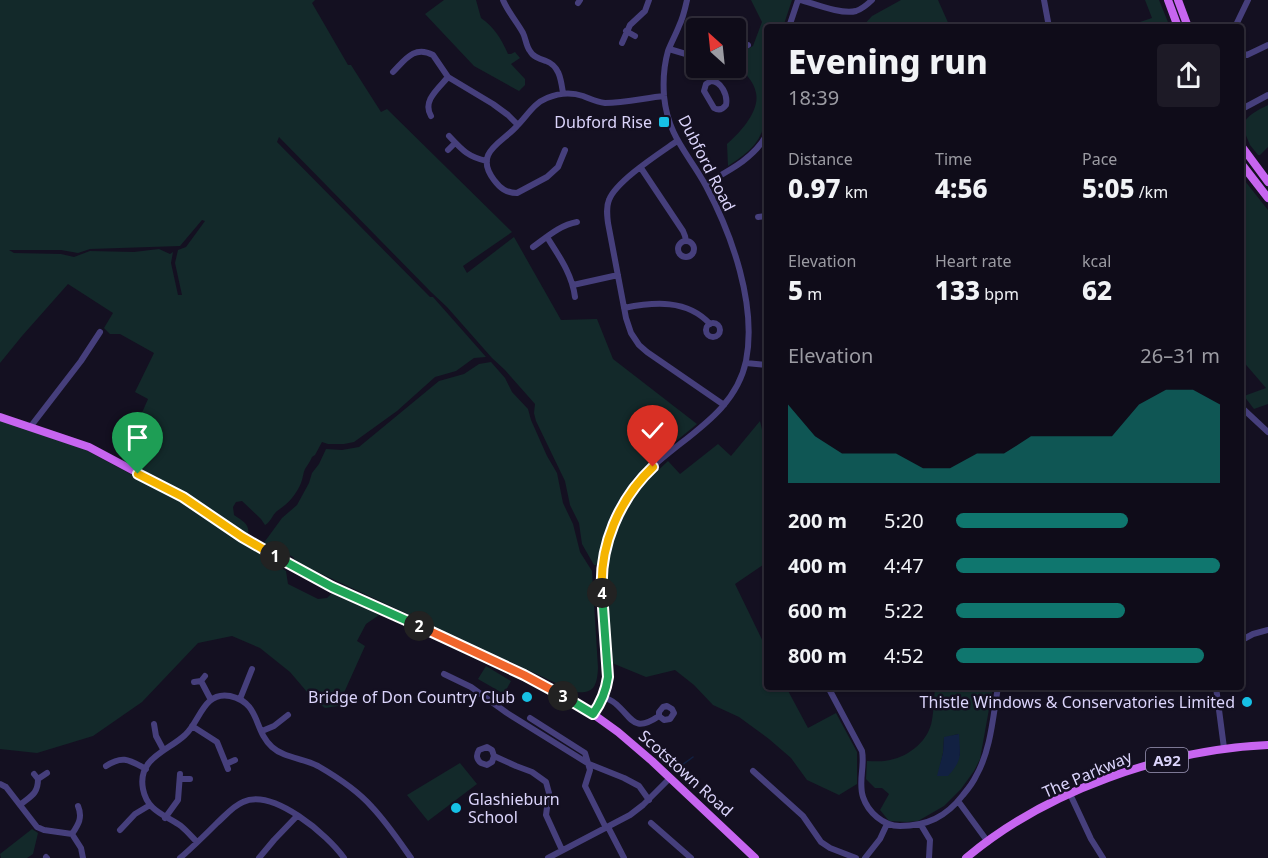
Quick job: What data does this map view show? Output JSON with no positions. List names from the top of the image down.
{
  "streets": {
    "main road": ["A92", "Scotstown Road", "The Parkway"],
    "street": ["Dubford Road"]
  },
  "crossings": [
    ["Dubford Road", "Scotstown Road"]
  ],
  "places": {
    "transit": ["Dubford Rise"],
    "other": ["Bridge of Don Country Club", "Thistle Windows & Conservatories Limited", "Glashieburn School"]
  },
  "north": "top left",
  "page": {
    "heading": ["Evening run", "18:39"],
    "stats": [
      ["Distance", "0.97 km"],
      ["Time", "4:56"],
      ["Pace", "5:05 /km"],
      ["Elevation", "5 m"],
      ["Heart rate", "133 bpm"],
      ["kcal", "62"]
    ],
    "chart": ["Elevation", "26–31 m"],
    "list": [
      {
        "name": "200 m",
        "note": "5:20"
      },
      {
        "name": "400 m",
        "note": "4:47"
      },
      {
        "name": "600 m",
        "note": "5:22"
      },
      {
        "name": "800 m",
        "note": "4:52"
      }
    ],
    "pins": [
      "1",
      "4",
      "2",
      "3"
    ]
  }
}
